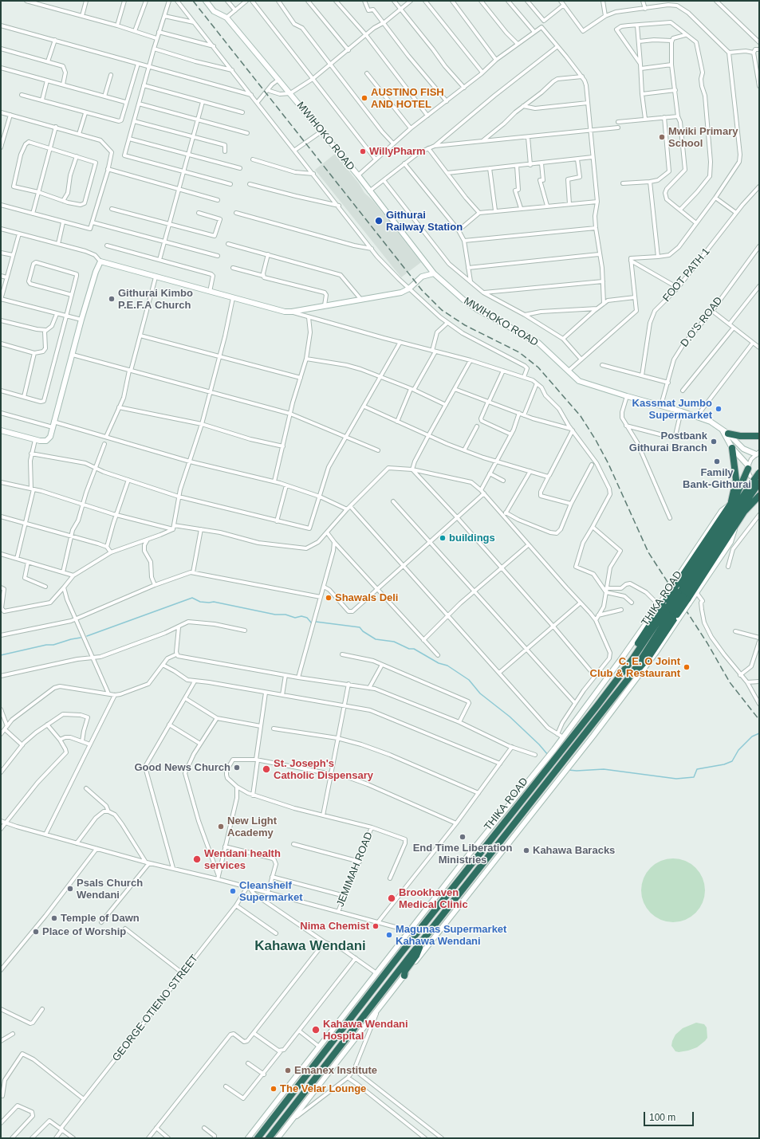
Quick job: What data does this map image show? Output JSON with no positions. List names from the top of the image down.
{
  "streets": {
    "highway": ["THIKA ROAD"],
    "main road": ["MWIHOKO ROAD"],
    "street": [
      "FOOT PATH 1",
      "D.O'S ROAD",
      "JEMIMAH ROAD",
      "GEORGE OTIENO STREET"
    ]
  },
  "crossings": [
    ["MWIHOKO ROAD", "D.O'S ROAD"]
  ],
  "districts": ["Kahawa Wendani"],
  "places": [
    "AUSTINO FISH AND HOTEL",
    "Mwiki Primary School",
    "WillyPharm",
    "Githurai Railway Station",
    "Githurai Kimbo P.E.F.A Church",
    "Kassmat Jumbo Supermarket",
    "Postbank Githurai Branch",
    "Family Bank-Githurai",
    "buildings",
    "Shawals Deli",
    "C. E. O Joint Club & Restaurant",
    "Good News Church",
    "St. Joseph's Catholic Dispensary",
    "New Light Academy",
    "End Time Liberation Ministries",
    "Kahawa Baracks",
    "Wendani health services",
    "Psals Church Wendani",
    "Cleanshelf Supermarket",
    "Brookhaven Medical Clinic",
    "Temple of Dawn",
    "Nima Chemist",
    "Place of Worship",
    "Magunas Supermarket Kahawa Wendani",
    "Kahawa Wendani Hospital",
    "Emanex Institute",
    "The Velar Lounge"
  ],
  "scale_bar": "100 m"
}
